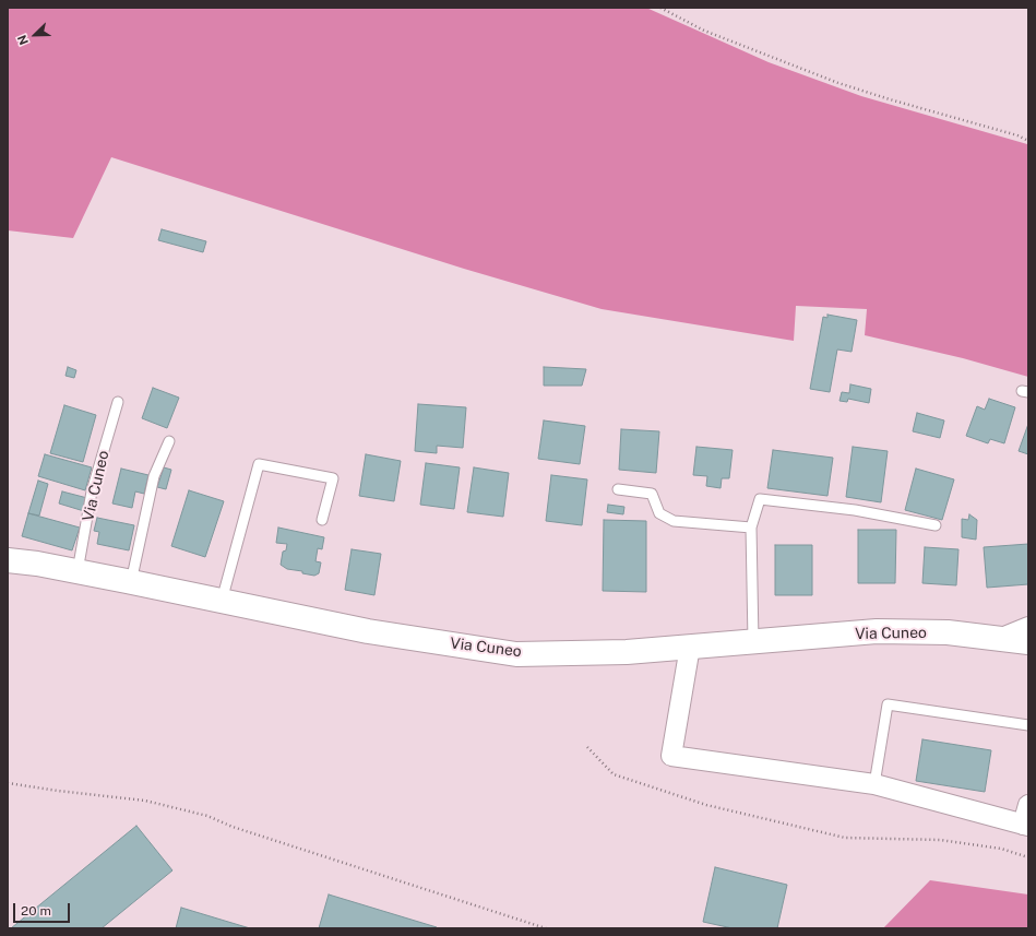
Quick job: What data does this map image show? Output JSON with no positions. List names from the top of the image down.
{
  "streets": {
    "main road": ["Via Cuneo"]
  },
  "scale_bar": "20 m",
  "north": "bottom left"
}
